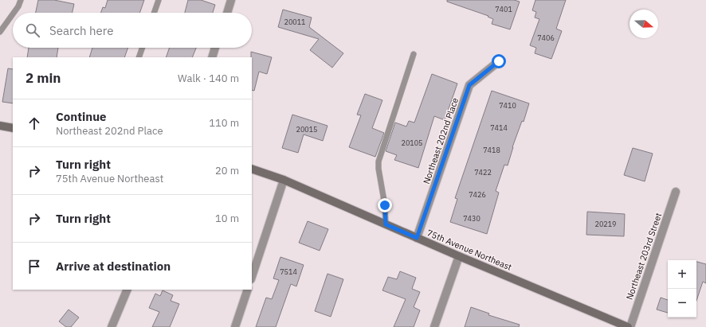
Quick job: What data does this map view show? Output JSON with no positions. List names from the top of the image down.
{
  "streets": {
    "street": ["Northeast 202nd Place", "75th Avenue Northeast", "Northeast 203rd Street"]
  },
  "crossings": [
    ["Northeast 202nd Place", "75th Avenue Northeast"]
  ],
  "house_numbers": [
    "7401",
    "20011",
    "7406",
    "7410",
    "7414",
    "20015",
    "20105",
    "7418",
    "7422",
    "7426",
    "7430",
    "20219",
    "7514"
  ],
  "north": "right",
  "page": {
    "search": "Search here",
    "heading": ["2 min", "Walk · 140 m"],
    "list": [
      ["Continue", "Northeast 202nd Place", "110 m"],
      ["Turn right", "75th Avenue Northeast", "20 m"],
      ["Turn right", "10 m"],
      "Arrive at destination"
    ],
    "map_buttons": ["+", "−"]
  }
}
